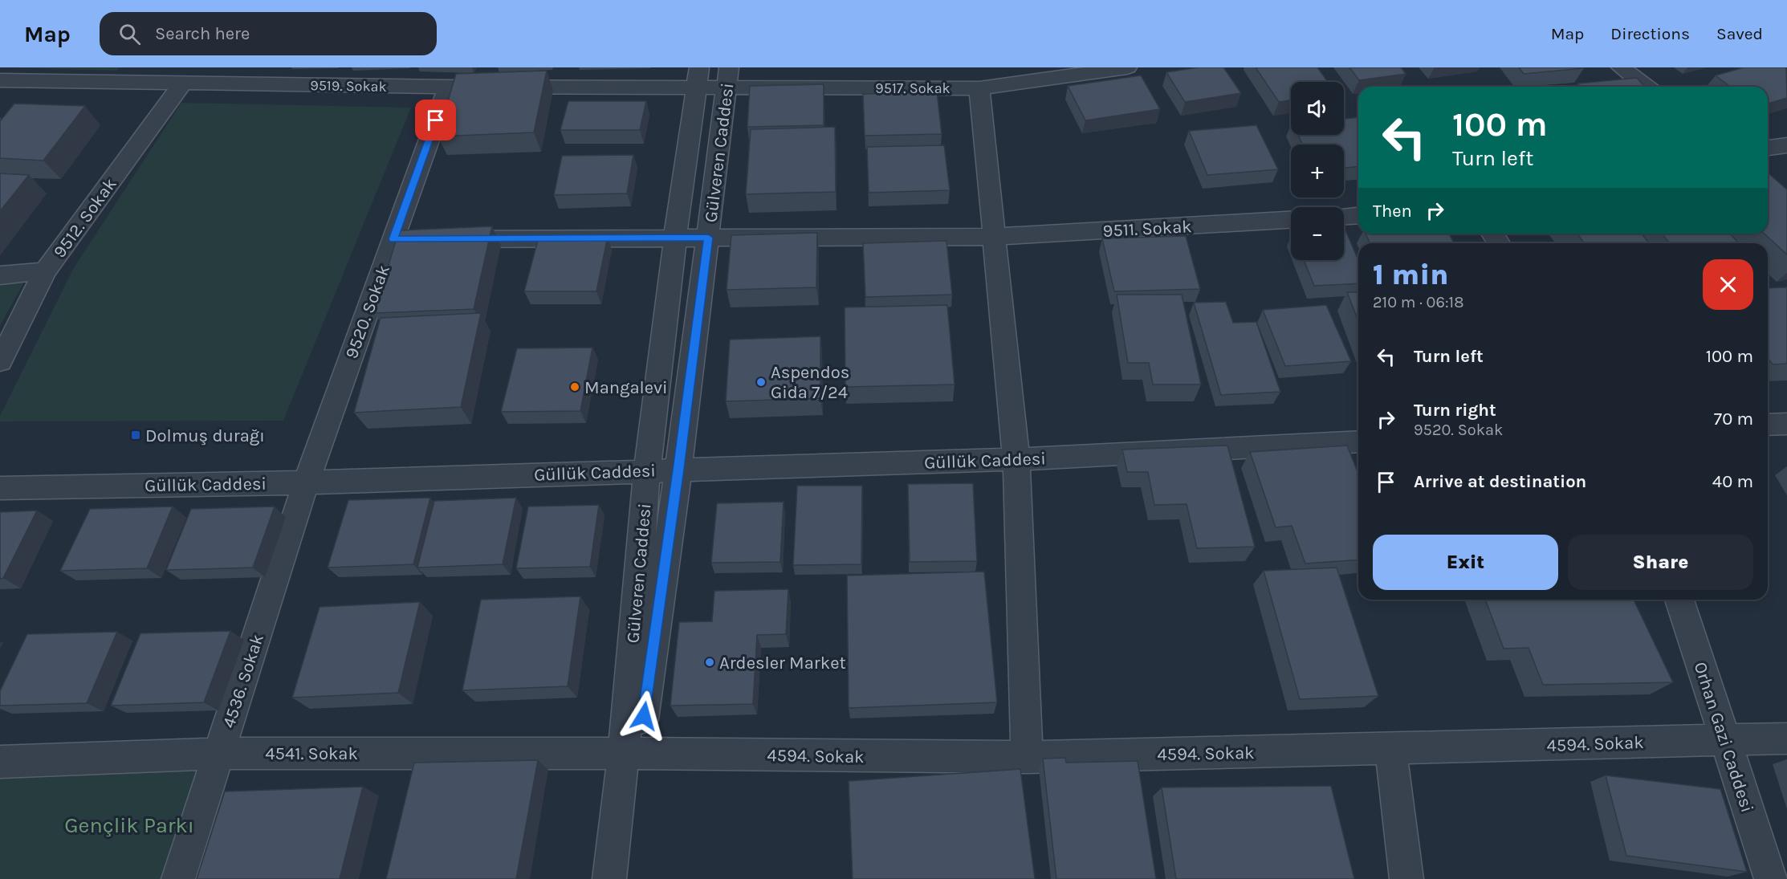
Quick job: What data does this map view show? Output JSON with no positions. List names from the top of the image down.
{
  "streets": {
    "street": [
      "9519. Sokak",
      "9517. Sokak",
      "Gülveren Caddesi",
      "9512. Sokak",
      "9511. Sokak",
      "9520. Sokak",
      "Güllük Caddesi",
      "4536. Sokak",
      "Orhan Gazi Caddesi",
      "4594. Sokak",
      "4541. Sokak"
    ]
  },
  "crossings": [
    ["9519. Sokak", "9517. Sokak"],
    ["9519. Sokak", "Gülveren Caddesi"],
    ["9519. Sokak", "9512. Sokak"],
    ["9519. Sokak", "9520. Sokak"],
    ["9517. Sokak", "Gülveren Caddesi"],
    ["Gülveren Caddesi", "9511. Sokak"],
    ["Gülveren Caddesi", "Güllük Caddesi"],
    ["Gülveren Caddesi", "4594. Sokak"],
    ["Gülveren Caddesi", "4541. Sokak"],
    ["9511. Sokak", "9520. Sokak"],
    ["9520. Sokak", "Güllük Caddesi"],
    ["9520. Sokak", "4536. Sokak"],
    ["Güllük Caddesi", "4536. Sokak"],
    ["4536. Sokak", "4541. Sokak"],
    ["Orhan Gazi Caddesi", "4594. Sokak"],
    ["4594. Sokak", "4541. Sokak"]
  ],
  "parks": ["Gençlik Parkı"],
  "places": {
    "other": ["Aspendos Gida 7/24", "Mangalevi", "Ardesler Market"],
    "transit": ["Dolmuş durağı"]
  },
  "page": {
    "header": "Map",
    "search": "Search here",
    "nav": ["Map", "Directions", "Saved"],
    "map_buttons": ["+", "−"],
    "turn": ["100 m", "Turn left"],
    "then": "Then",
    "heading": ["1 min", "210 m · 06:18"],
    "list": [
      {
        "name": "Turn left",
        "value": "100 m"
      },
      {
        "name": "Turn right",
        "note": "9520. Sokak",
        "value": "70 m"
      },
      {
        "name": "Arrive at destination",
        "value": "40 m"
      }
    ],
    "buttons": ["Exit", "Share"]
  }
}
